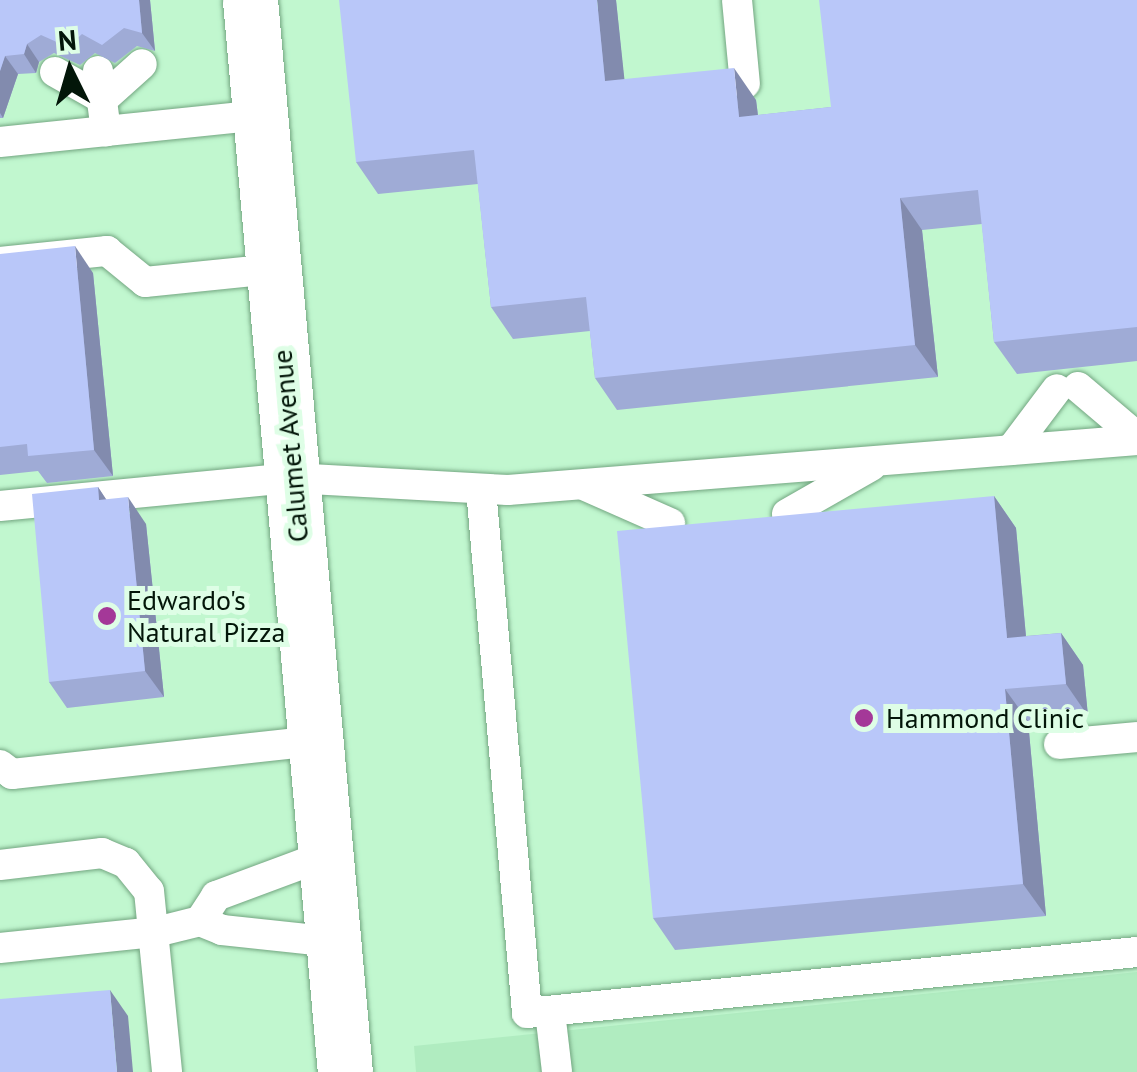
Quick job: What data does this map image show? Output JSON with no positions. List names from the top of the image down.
{
  "streets": {
    "main road": ["Calumet Avenue"]
  },
  "places": ["Edwardo's Natural Pizza", "Hammond Clinic"],
  "north": "top"
}
